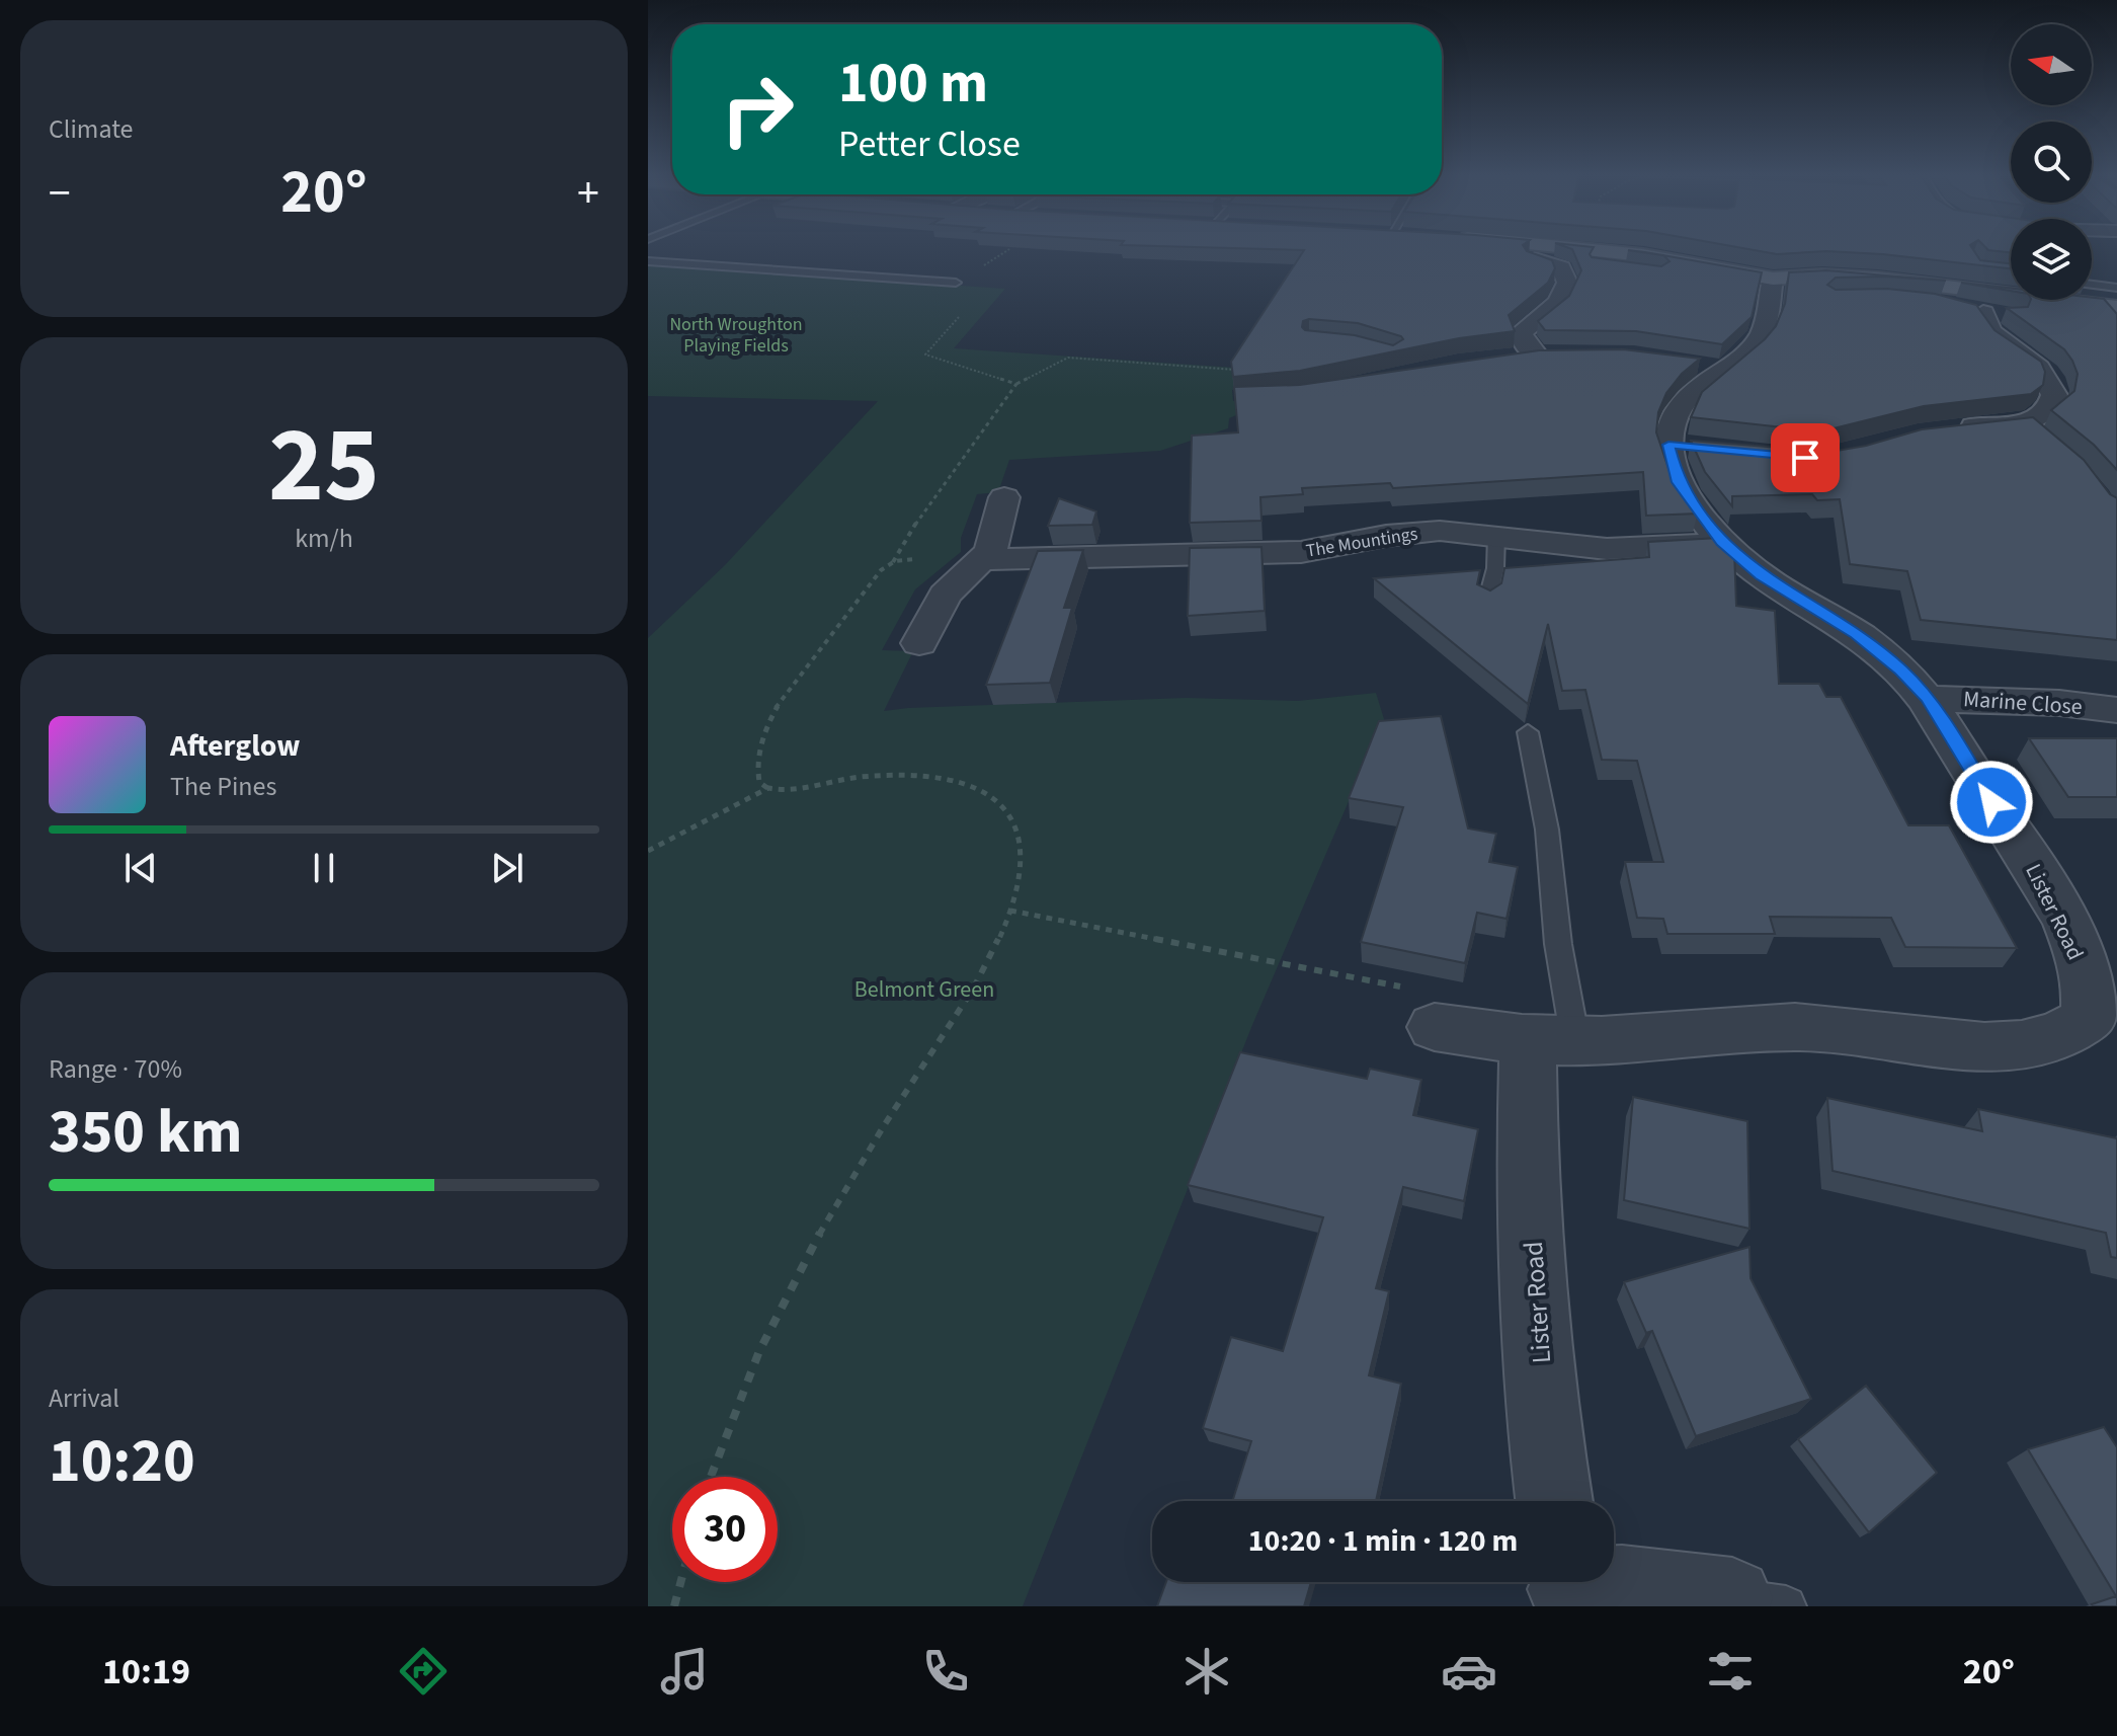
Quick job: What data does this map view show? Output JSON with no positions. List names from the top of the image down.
{
  "streets": {
    "street": ["The Mountings", "Marine Close", "Lister Road"]
  },
  "crossings": [
    ["The Mountings", "Lister Road"],
    ["Marine Close", "Lister Road"]
  ],
  "parks": ["North Wroughton Playing Fields", "Belmont Green"],
  "north": "left",
  "page": {
    "tile": [
      "Climate",
      ["25", "km/h"],
      ["Range · 70%", "350 km"],
      ["Arrival", "10:20"]
    ],
    "turn": ["100 m", "Petter Close"],
    "heat": ["−", "20°", "+"],
    "song": ["Afterglow", "The Pines"],
    "limit": "30",
    "trip": "10:20 · 1 min · 120 m",
    "tabs": ["10:19", "20°"]
  }
}
